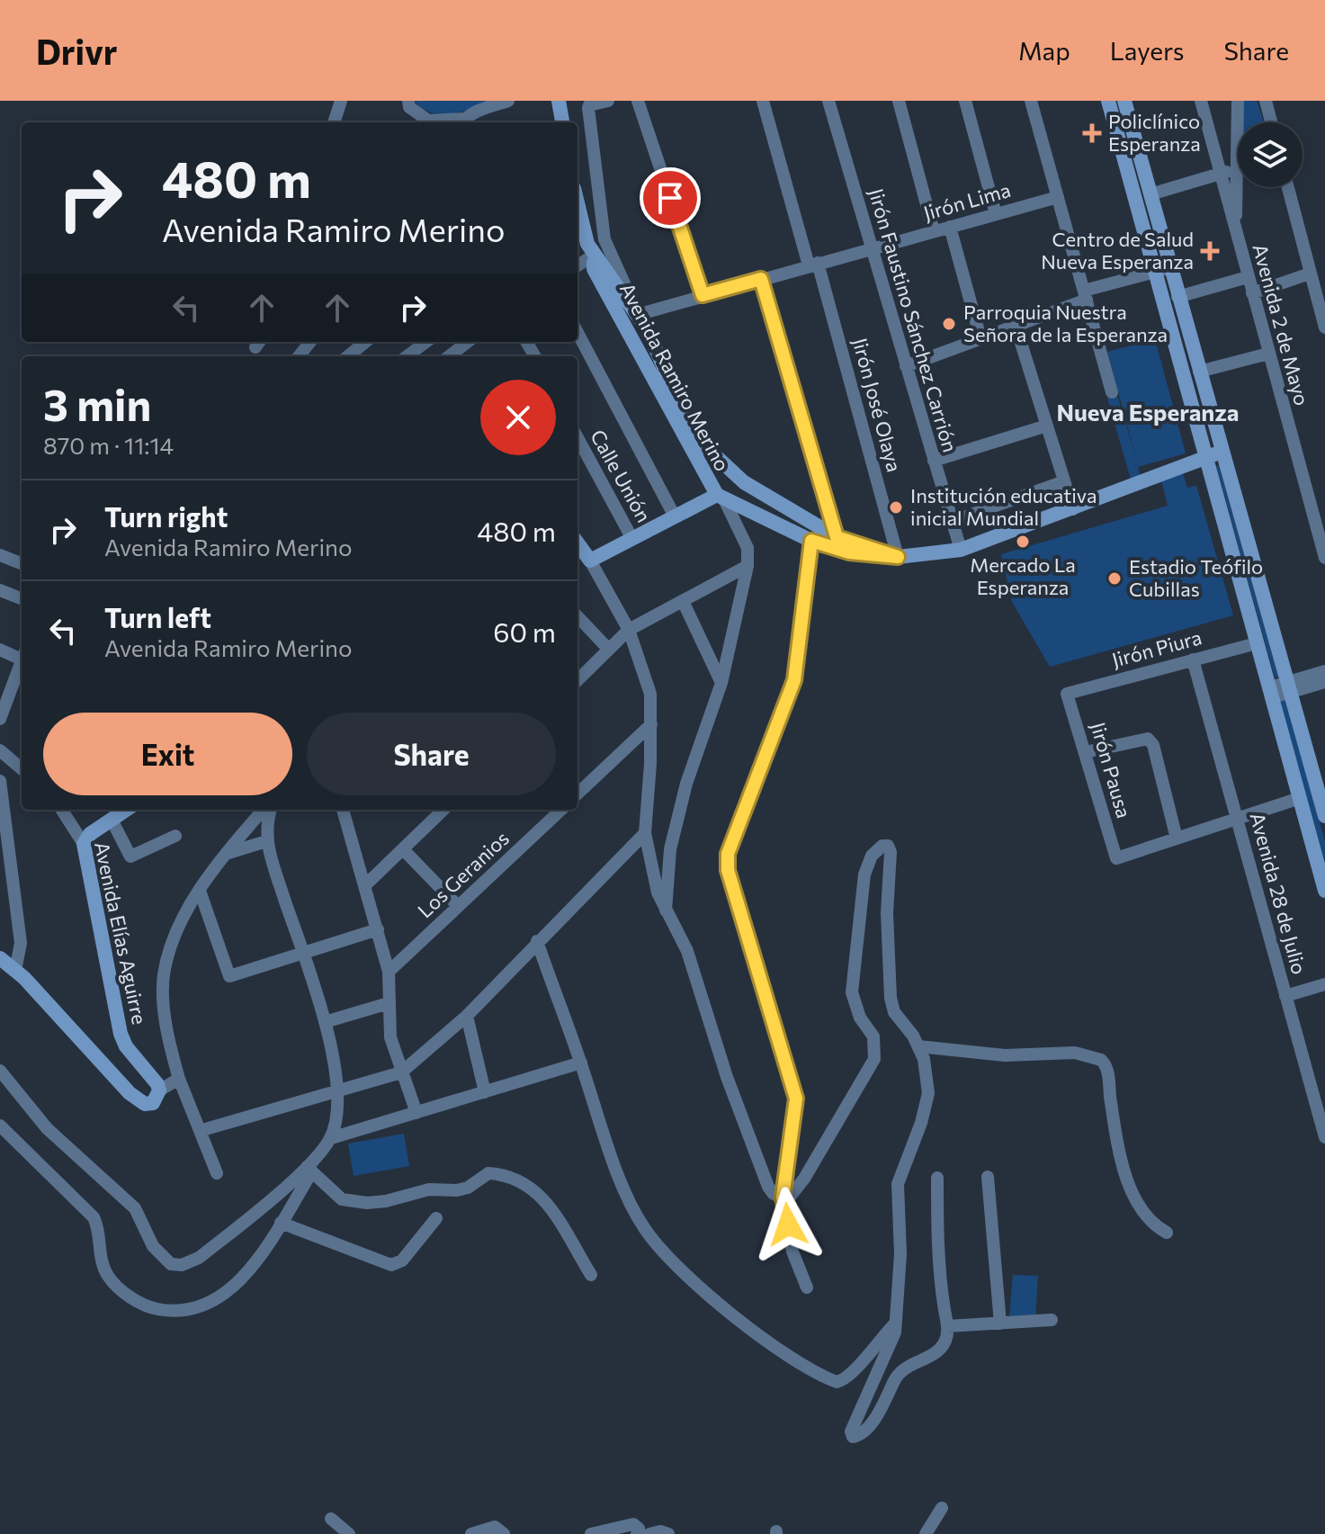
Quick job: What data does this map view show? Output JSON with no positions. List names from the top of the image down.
{
  "streets": {
    "street": [
      "Jirón Lima",
      "Jirón Faustino Sánchez Carrión",
      "Avenida 2 de Mayo",
      "Avenida Ramiro Merino",
      "Jirón José Olaya",
      "Calle Unión",
      "Jirón Piura",
      "Jirón Pausa",
      "Los Geranios",
      "Avenida 28 de Julio",
      "Avenida Elías Aguirre"
    ]
  },
  "crossings": [
    ["Jirón Lima", "Jirón Faustino Sánchez Carrión"],
    ["Jirón Lima", "Avenida Ramiro Merino"],
    ["Jirón Lima", "Jirón José Olaya"],
    ["Jirón Faustino Sánchez Carrión", "Avenida Ramiro Merino"],
    ["Avenida Ramiro Merino", "Jirón José Olaya"],
    ["Jirón Piura", "Jirón Pausa"],
    ["Jirón Piura", "Avenida 28 de Julio"]
  ],
  "districts": ["Nueva Esperanza"],
  "places": {
    "health": ["Policlínico Esperanza", "Centro de Salud Nueva Esperanza"],
    "other": [
      "Parroquia Nuestra Señora de la Esperanza",
      "Institución educativa inicial Mundial",
      "Mercado La Esperanza",
      "Estadio Teófilo Cubillas"
    ]
  },
  "page": {
    "header": "Drivr",
    "nav": ["Map", "Layers", "Share"],
    "turn": ["480 m", "Avenida Ramiro Merino"],
    "heading": ["3 min", "870 m · 11:14"],
    "list": [
      {
        "name": "Turn right",
        "note": "Avenida Ramiro Merino",
        "value": "480 m"
      },
      {
        "name": "Turn left",
        "note": "Avenida Ramiro Merino",
        "value": "60 m"
      }
    ],
    "buttons": ["Exit", "Share"]
  }
}
